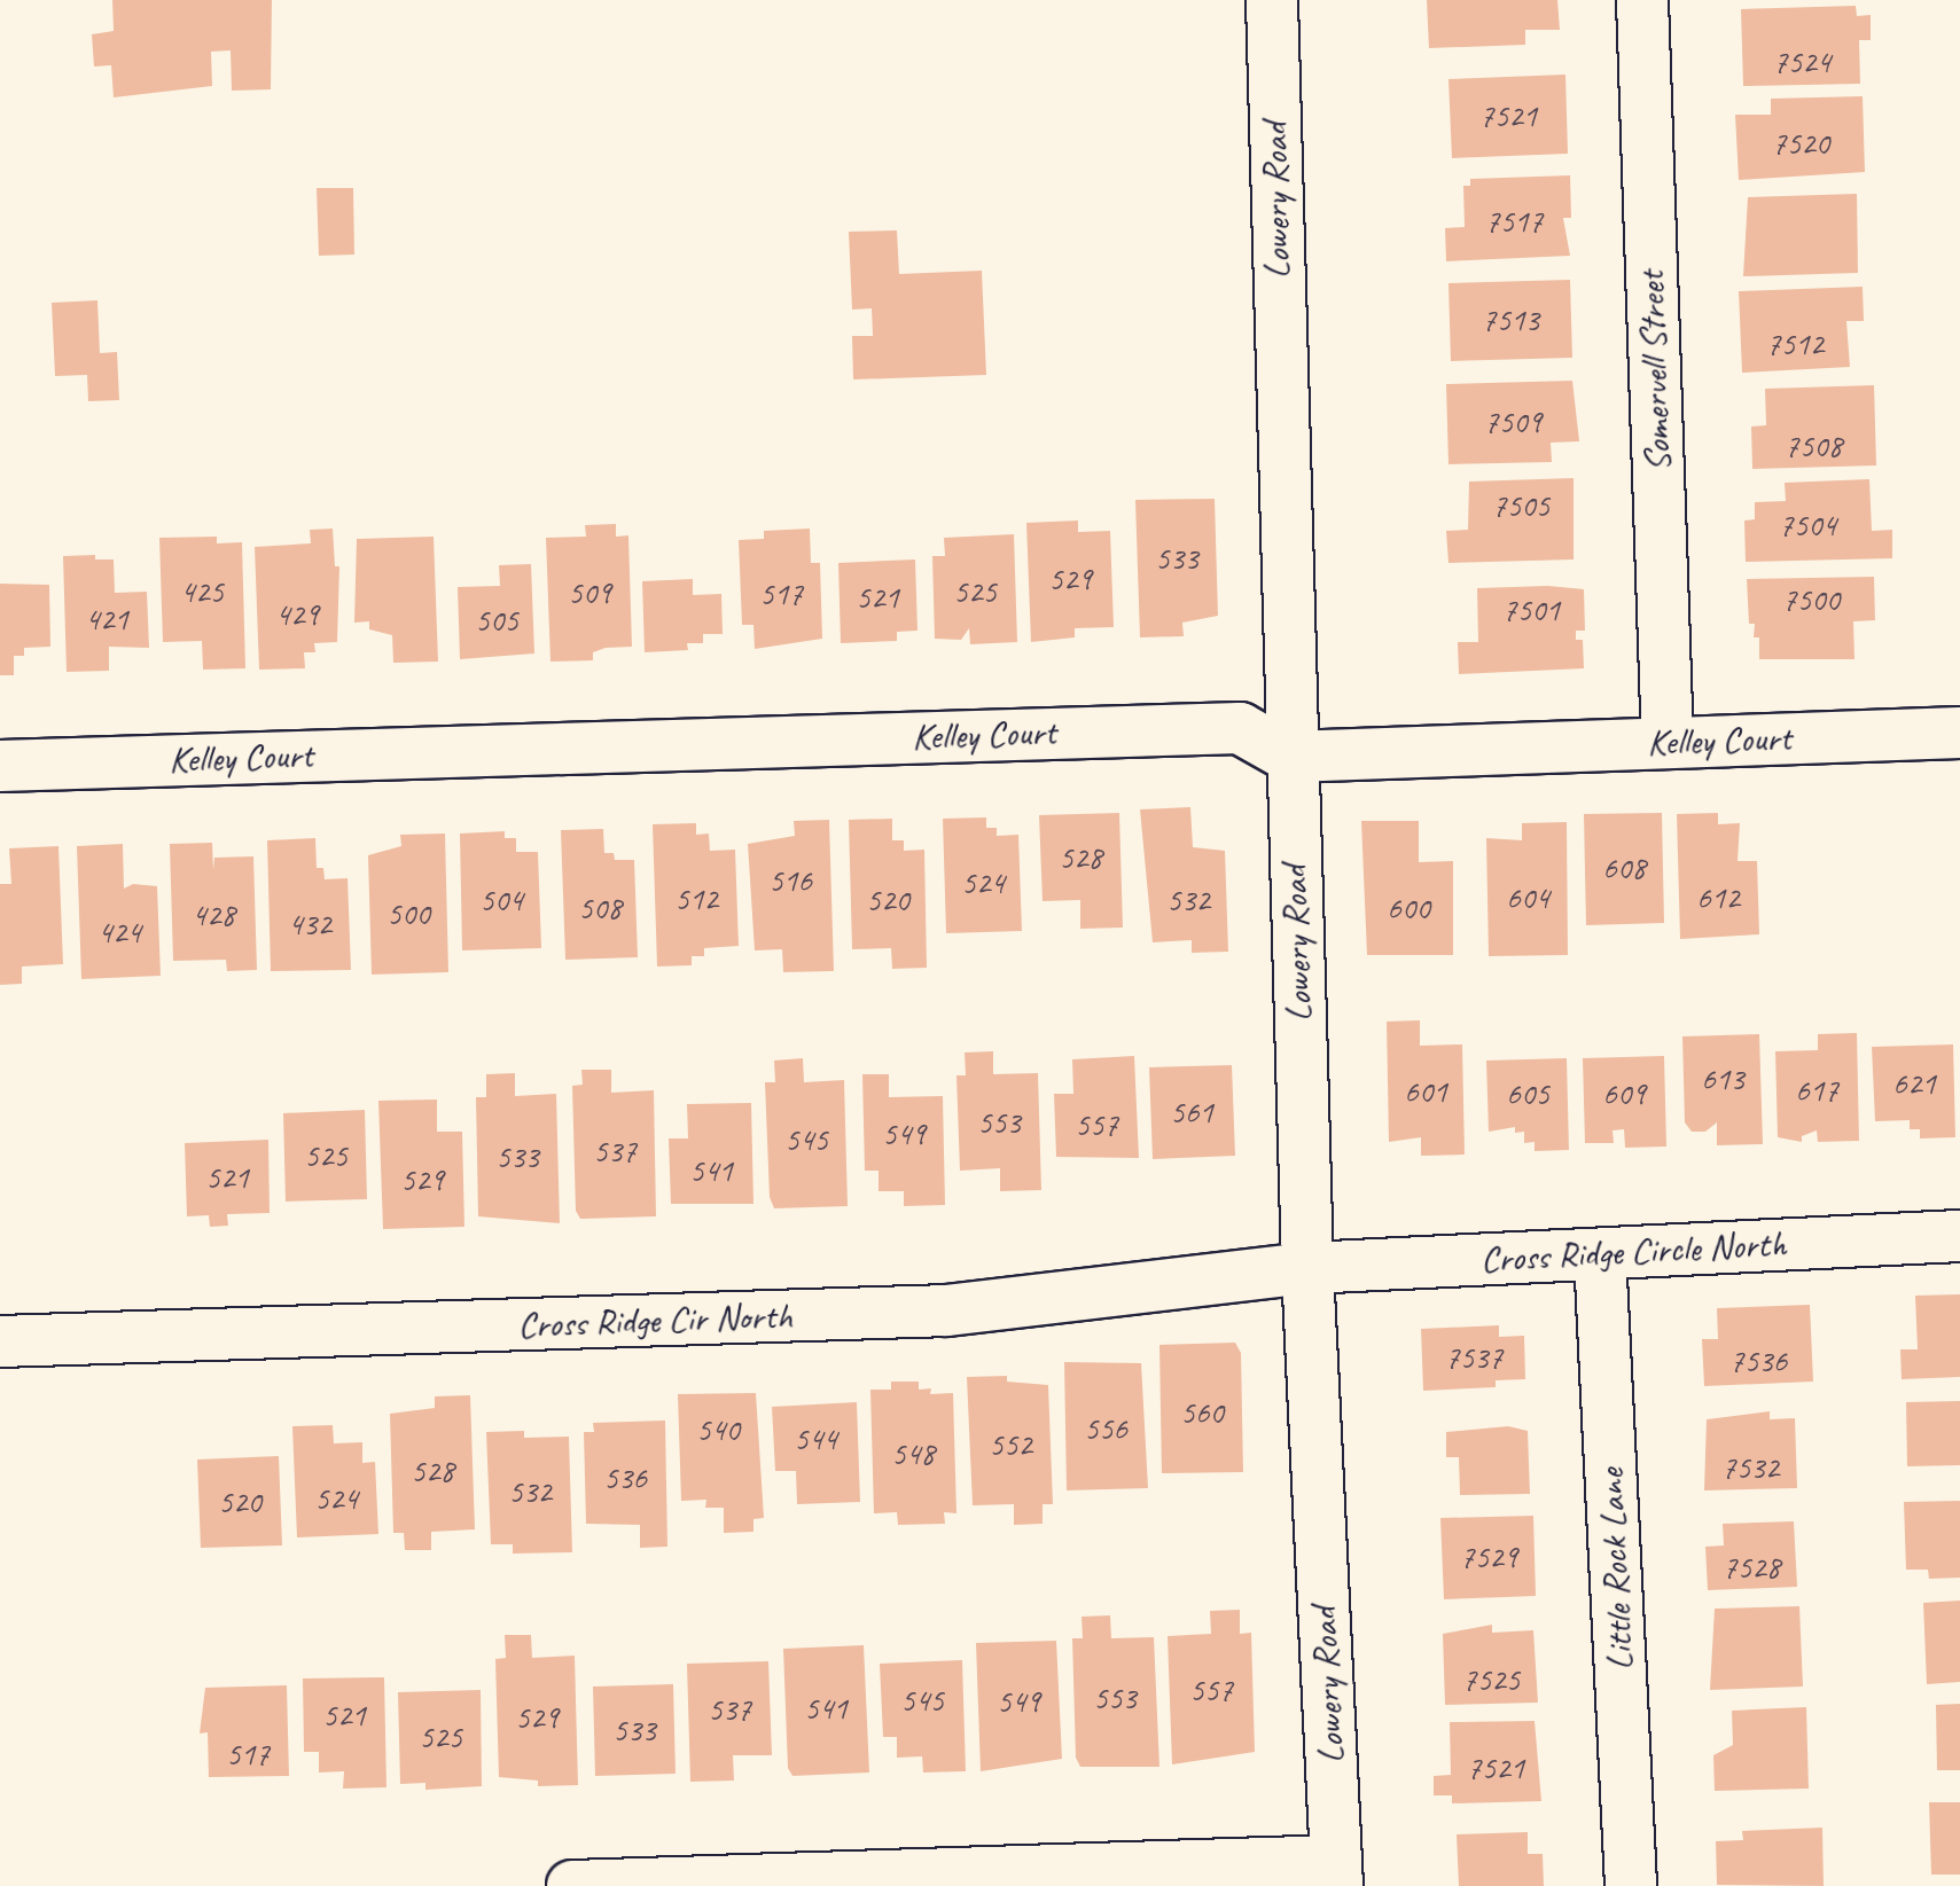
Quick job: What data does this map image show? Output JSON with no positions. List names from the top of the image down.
{
  "streets": {
    "street": [
      "Lowery Road",
      "Somervell Street",
      "Kelley Court",
      "Cross Ridge Circle North",
      "Cross Ridge Cir North",
      "Little Rock Lane"
    ]
  },
  "crossings": [
    ["Lowery Road", "Kelley Court"],
    ["Lowery Road", "Cross Ridge Circle North"],
    ["Lowery Road", "Cross Ridge Cir North"],
    ["Somervell Street", "Kelley Court"],
    ["Cross Ridge Circle North", "Cross Ridge Cir North"],
    ["Cross Ridge Circle North", "Little Rock Lane"]
  ],
  "house_numbers": [
    "7524",
    "7521",
    "7520",
    "7517",
    "7513",
    "7512",
    "7509",
    "7508",
    "7505",
    "7504",
    "533",
    "529",
    "425",
    "525",
    "509",
    "517",
    "521",
    "7500",
    "7501",
    "429",
    "421",
    "505",
    "528",
    "608",
    "516",
    "524",
    "604",
    "612",
    "512",
    "504",
    "520",
    "532",
    "508",
    "600",
    "500",
    "428",
    "432",
    "424",
    "613",
    "621",
    "617",
    "601",
    "605",
    "609",
    "561",
    "553",
    "557",
    "549",
    "545",
    "537",
    "525",
    "533",
    "541",
    "521",
    "529",
    "7537",
    "7536",
    "560",
    "556",
    "540",
    "544",
    "552",
    "548",
    "7532",
    "528",
    "536",
    "532",
    "524",
    "520",
    "7529",
    "7528",
    "7525",
    "557",
    "553",
    "545",
    "549",
    "541",
    "537",
    "521",
    "529",
    "533",
    "525",
    "517",
    "7521"
  ]
}
